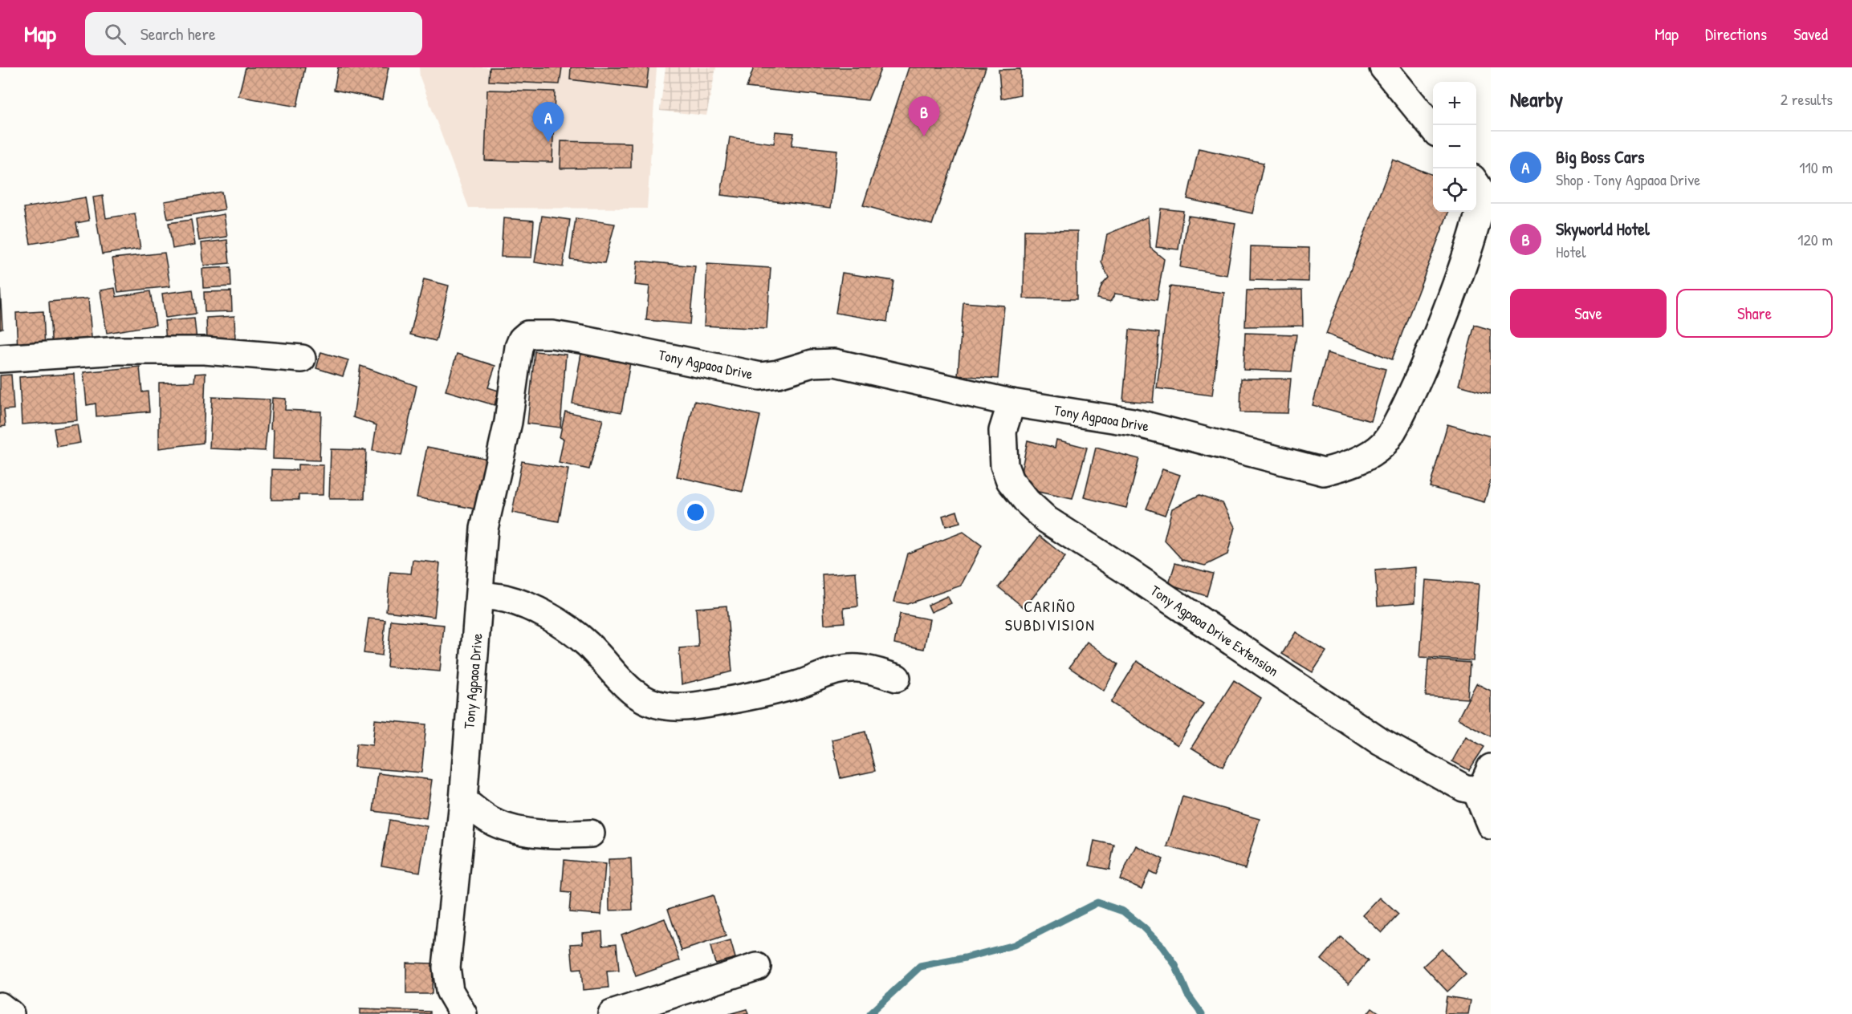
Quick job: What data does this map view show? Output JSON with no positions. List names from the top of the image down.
{
  "streets": {
    "street": ["Tony Agpaoa Drive", "Tony Agpaoa Drive Extension"]
  },
  "crossings": [
    ["Tony Agpaoa Drive", "Tony Agpaoa Drive Extension"]
  ],
  "districts": ["CARIÑO SUBDIVISION"],
  "page": {
    "header": "Map",
    "search": "Search here",
    "nav": ["Map", "Directions", "Saved"],
    "heading": ["Nearby", "2 results"],
    "map_buttons": ["+", "−"],
    "pins": ["B", "A"],
    "list": [
      {
        "mark": "A",
        "name": "Big Boss Cars",
        "note": "Shop · Tony Agpaoa Drive",
        "value": "110 m"
      },
      {
        "mark": "B",
        "name": "Skyworld Hotel",
        "note": "Hotel",
        "value": "120 m"
      }
    ],
    "buttons": ["Save", "Share"]
  }
}
